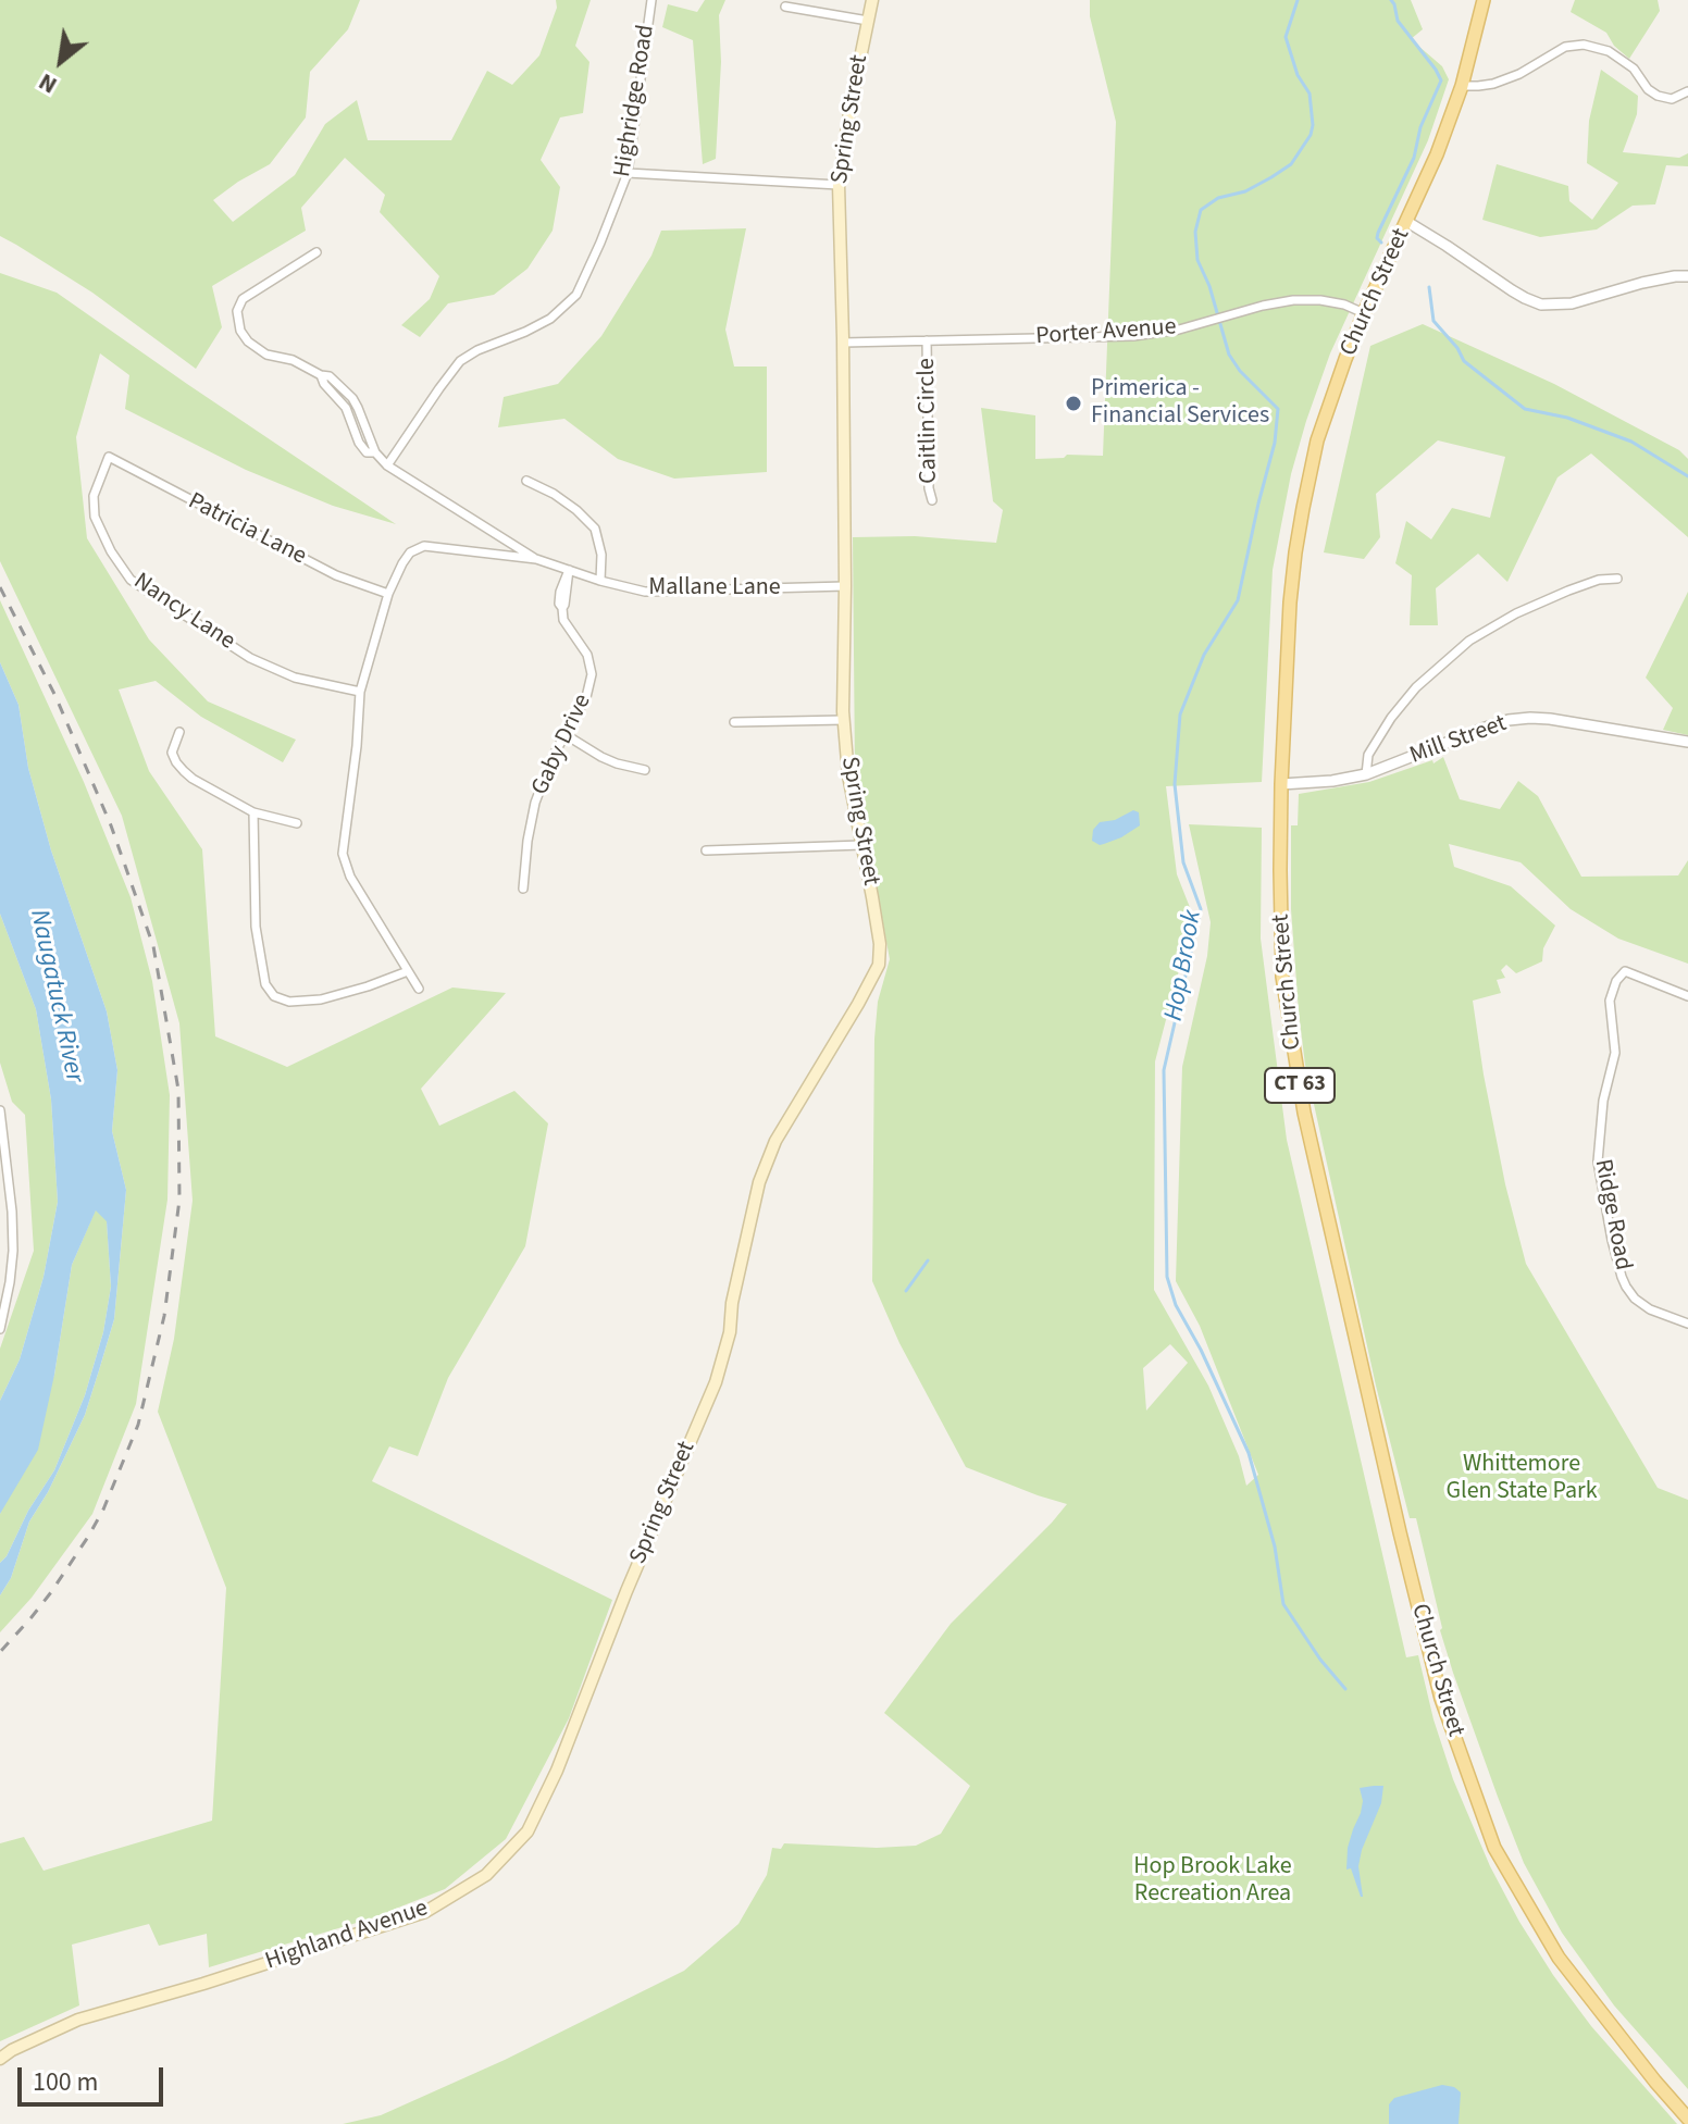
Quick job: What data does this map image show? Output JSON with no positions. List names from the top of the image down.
{
  "streets": {
    "main road": [
      "Spring Street",
      "Church Street",
      "CT 63",
      "Highland Avenue"
    ],
    "street": [
      "Highridge Road",
      "Porter Avenue",
      "Caitlin Circle",
      "Patricia Lane",
      "Mallane Lane",
      "Nancy Lane",
      "Mill Street",
      "Gaby Drive",
      "Ridge Road"
    ]
  },
  "crossings": [
    ["Highridge Road", "Mallane Lane"],
    ["Spring Street", "Porter Avenue"],
    ["Spring Street", "Mallane Lane"],
    ["Spring Street", "Highland Avenue"],
    ["Church Street", "Porter Avenue"],
    ["Church Street", "Mill Street"],
    ["Porter Avenue", "Caitlin Circle"],
    ["Patricia Lane", "Mallane Lane"],
    ["Patricia Lane", "Nancy Lane"],
    ["Mallane Lane", "Nancy Lane"],
    ["Mallane Lane", "Gaby Drive"]
  ],
  "water": ["Hop Brook", "Naugatuck River"],
  "parks": ["Whittemore Glen State Park", "Hop Brook Lake Recreation Area"],
  "places": ["Primerica - Financial Services"],
  "scale_bar": "100 m",
  "north": "bottom left"
}
